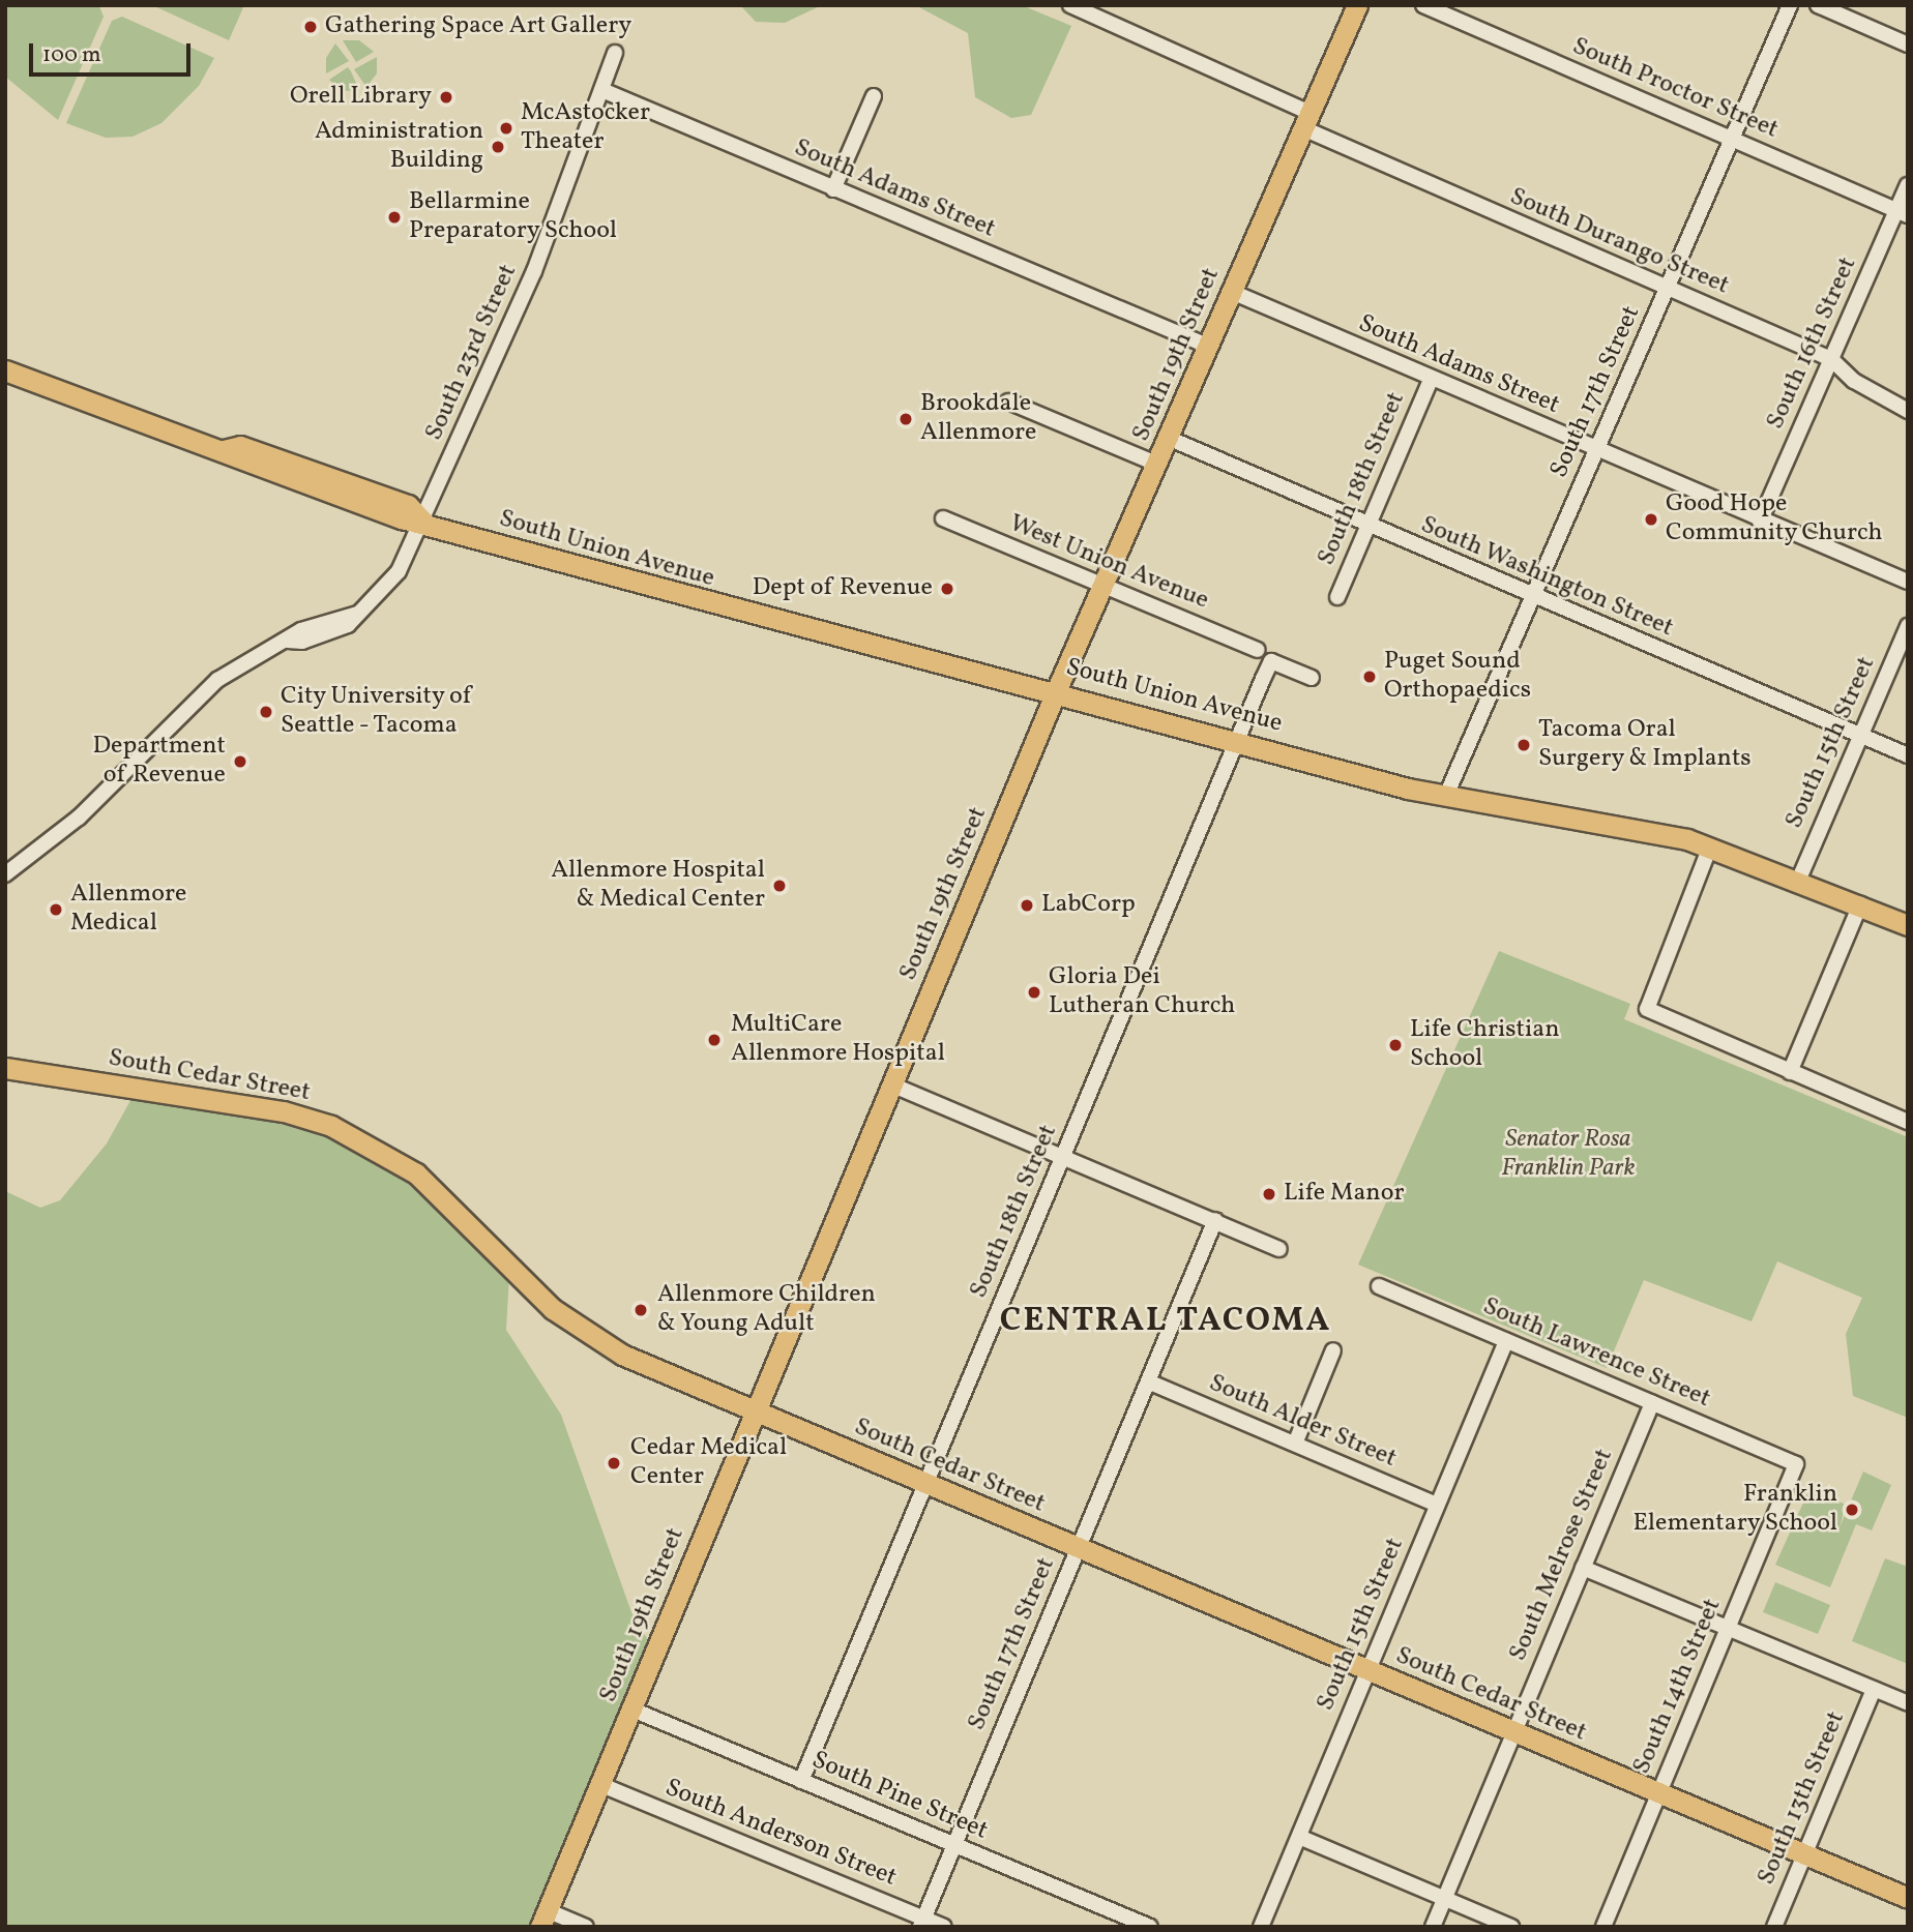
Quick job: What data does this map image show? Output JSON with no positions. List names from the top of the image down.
{
  "streets": {
    "main road": ["South 19th Street", "South Union Avenue", "South Cedar Street"],
    "street": [
      "South Proctor Street",
      "South Adams Street",
      "South Durango Street",
      "South 16th Street",
      "South 23rd Street",
      "South 17th Street",
      "South 18th Street",
      "West Union Avenue",
      "South Washington Street",
      "South 15th Street",
      "South Lawrence Street",
      "South Alder Street",
      "South Melrose Street",
      "South 14th Street",
      "South Pine Street",
      "South 13th Street",
      "South Anderson Street"
    ]
  },
  "crossings": [
    ["South Proctor Street", "South 16th Street"],
    ["South Proctor Street", "South 17th Street"],
    ["South Adams Street", "South 16th Street"],
    ["South Adams Street", "South 23rd Street"],
    ["South Adams Street", "South 19th Street"],
    ["South Adams Street", "South 17th Street"],
    ["South Adams Street", "South 18th Street"],
    ["South Durango Street", "South 16th Street"],
    ["South Durango Street", "South 19th Street"],
    ["South Durango Street", "South 17th Street"],
    ["South 23rd Street", "South Union Avenue"],
    ["South 19th Street", "South Union Avenue"],
    ["South 19th Street", "West Union Avenue"],
    ["South 19th Street", "South Washington Street"],
    ["South 19th Street", "South Cedar Street"],
    ["South 19th Street", "South Pine Street"],
    ["South 19th Street", "South Anderson Street"],
    ["South 17th Street", "South Union Avenue"],
    ["South 17th Street", "South Washington Street"],
    ["South 17th Street", "South Cedar Street"],
    ["South 17th Street", "South Alder Street"],
    ["South 17th Street", "South Pine Street"],
    ["South 17th Street", "South Anderson Street"],
    ["South 18th Street", "South Union Avenue"],
    ["South 18th Street", "South Washington Street"],
    ["South 18th Street", "South Cedar Street"],
    ["South 18th Street", "South Pine Street"],
    ["South Union Avenue", "South 15th Street"],
    ["South Washington Street", "South 15th Street"],
    ["South 15th Street", "South Cedar Street"],
    ["South 15th Street", "South Lawrence Street"],
    ["South 15th Street", "South Alder Street"],
    ["South Cedar Street", "South Melrose Street"],
    ["South Cedar Street", "South 14th Street"],
    ["South Cedar Street", "South 13th Street"],
    ["South Lawrence Street", "South Melrose Street"],
    ["South Lawrence Street", "South 14th Street"]
  ],
  "districts": ["CENTRAL TACOMA"],
  "parks": ["Senator Rosa Franklin Park"],
  "places": [
    "Gathering Space Art Gallery",
    "Orell Library",
    "McAstocker Theater",
    "Administration Building",
    "Bellarmine Preparatory School",
    "Brookdale Allenmore",
    "Good Hope Community Church",
    "Dept of Revenue",
    "Puget Sound Orthopaedics",
    "City University of Seattle - Tacoma",
    "Tacoma Oral Surgery & Implants",
    "Department of Revenue",
    "Allenmore Hospital & Medical Center",
    "LabCorp",
    "Allenmore Medical",
    "Gloria Dei Lutheran Church",
    "MultiCare Allenmore Hospital",
    "Life Christian School",
    "Life Manor",
    "Allenmore Children & Young Adult",
    "Cedar Medical Center",
    "Franklin Elementary School"
  ],
  "scale_bar": "100 m"
}
